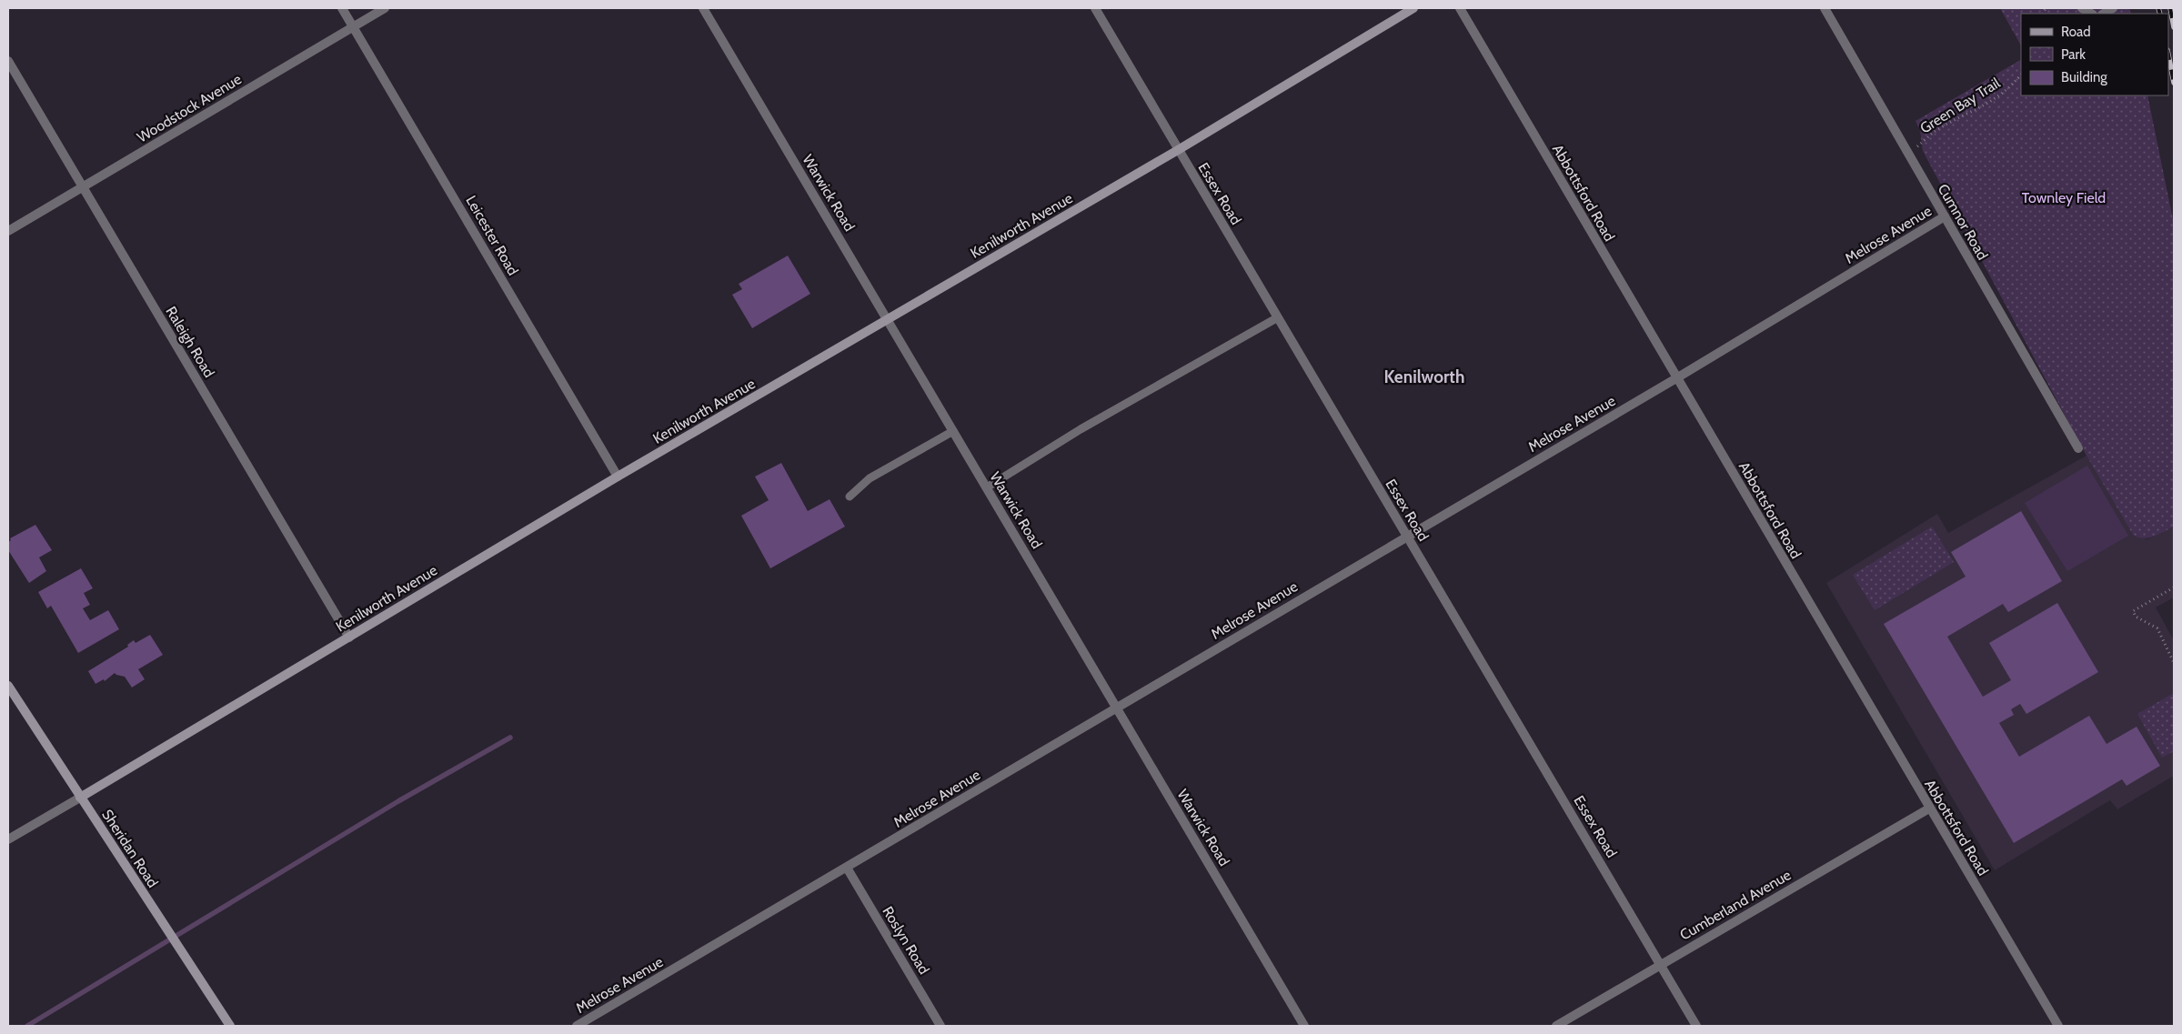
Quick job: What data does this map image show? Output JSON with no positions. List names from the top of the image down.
{
  "streets": {
    "street": [
      "Woodstock Avenue",
      "Warwick Road",
      "Abbottsford Road",
      "Essex Road",
      "Cumnor Road",
      "Kenilworth Avenue",
      "Melrose Avenue",
      "Leicester Road",
      "Raleigh Road",
      "Sheridan Road",
      "Cumberland Avenue",
      "Roslyn Road"
    ],
    "path": ["Green Bay Trail"]
  },
  "crossings": [
    ["Green Bay Trail", "Cumnor Road"],
    ["Woodstock Avenue", "Leicester Road"],
    ["Woodstock Avenue", "Raleigh Road"],
    ["Warwick Road", "Kenilworth Avenue"],
    ["Warwick Road", "Melrose Avenue"],
    ["Abbottsford Road", "Melrose Avenue"],
    ["Abbottsford Road", "Cumberland Avenue"],
    ["Essex Road", "Kenilworth Avenue"],
    ["Essex Road", "Melrose Avenue"],
    ["Essex Road", "Cumberland Avenue"],
    ["Cumnor Road", "Melrose Avenue"],
    ["Kenilworth Avenue", "Leicester Road"],
    ["Kenilworth Avenue", "Raleigh Road"],
    ["Kenilworth Avenue", "Sheridan Road"],
    ["Melrose Avenue", "Roslyn Road"]
  ],
  "districts": ["Kenilworth"],
  "parks": ["Townley Field"],
  "legend": ["Road", "Park", "Building"]
}
